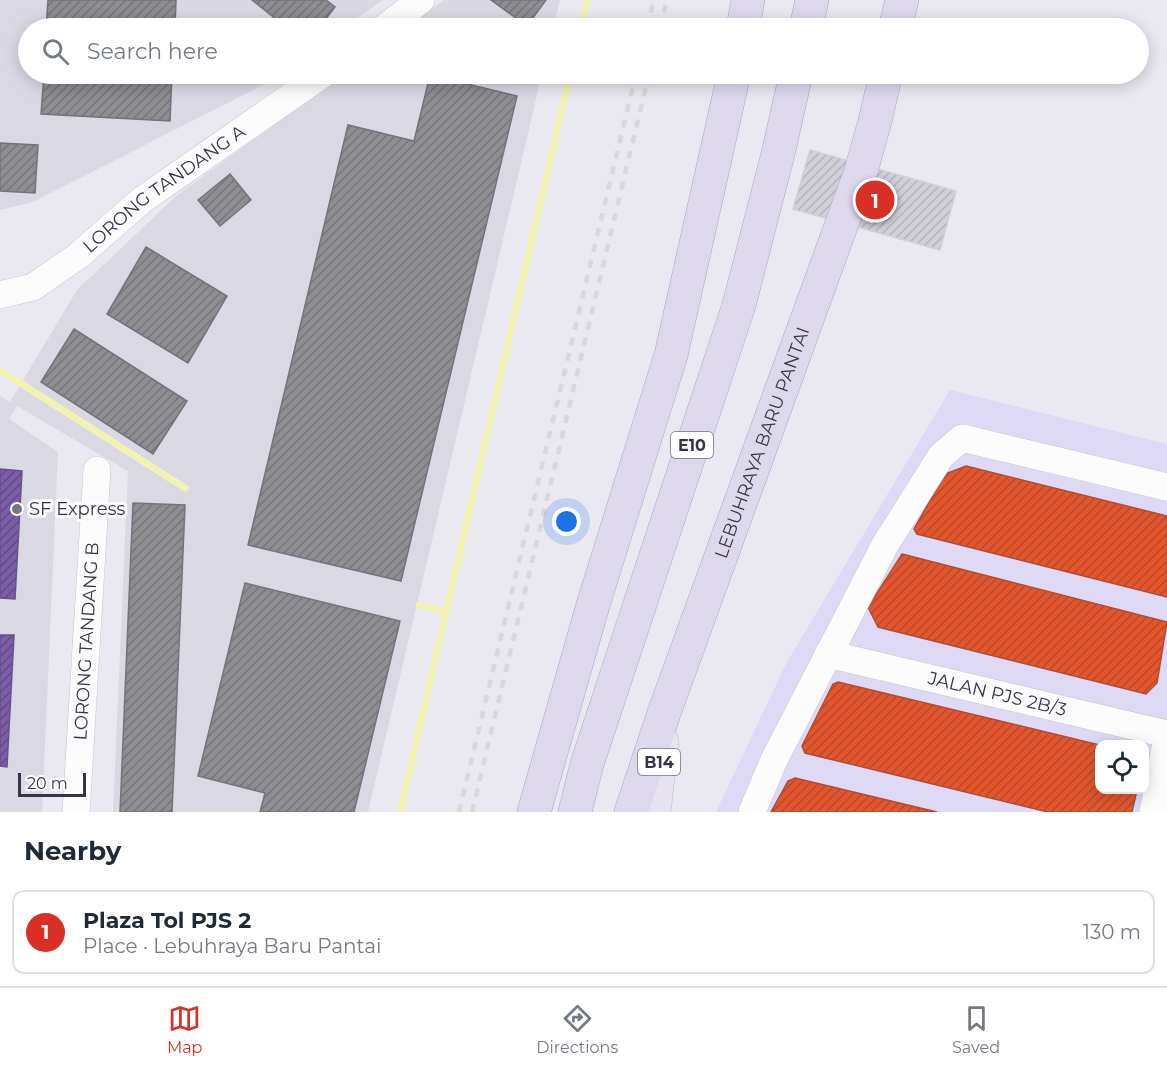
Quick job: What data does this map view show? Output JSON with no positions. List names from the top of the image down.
{
  "streets": {
    "highway": ["LEBUHRAYA BARU PANTAI", "E10"],
    "main road": ["B14"],
    "street": ["LORONG TANDANG A", "LORONG TANDANG B", "JALAN PJS 2B/3"]
  },
  "crossings": [
    ["LEBUHRAYA BARU PANTAI", "B14"]
  ],
  "places": ["SF Express"],
  "scale_bar": "20 m",
  "page": {
    "search": "Search here",
    "pins": "1",
    "scale": "20 m",
    "heading": "Nearby",
    "list": [
      {
        "mark": "1",
        "name": "Plaza Tol PJS 2",
        "note": "Place · Lebuhraya Baru Pantai",
        "value": "130 m"
      }
    ],
    "nav": ["Map", "Directions", "Saved"]
  }
}
